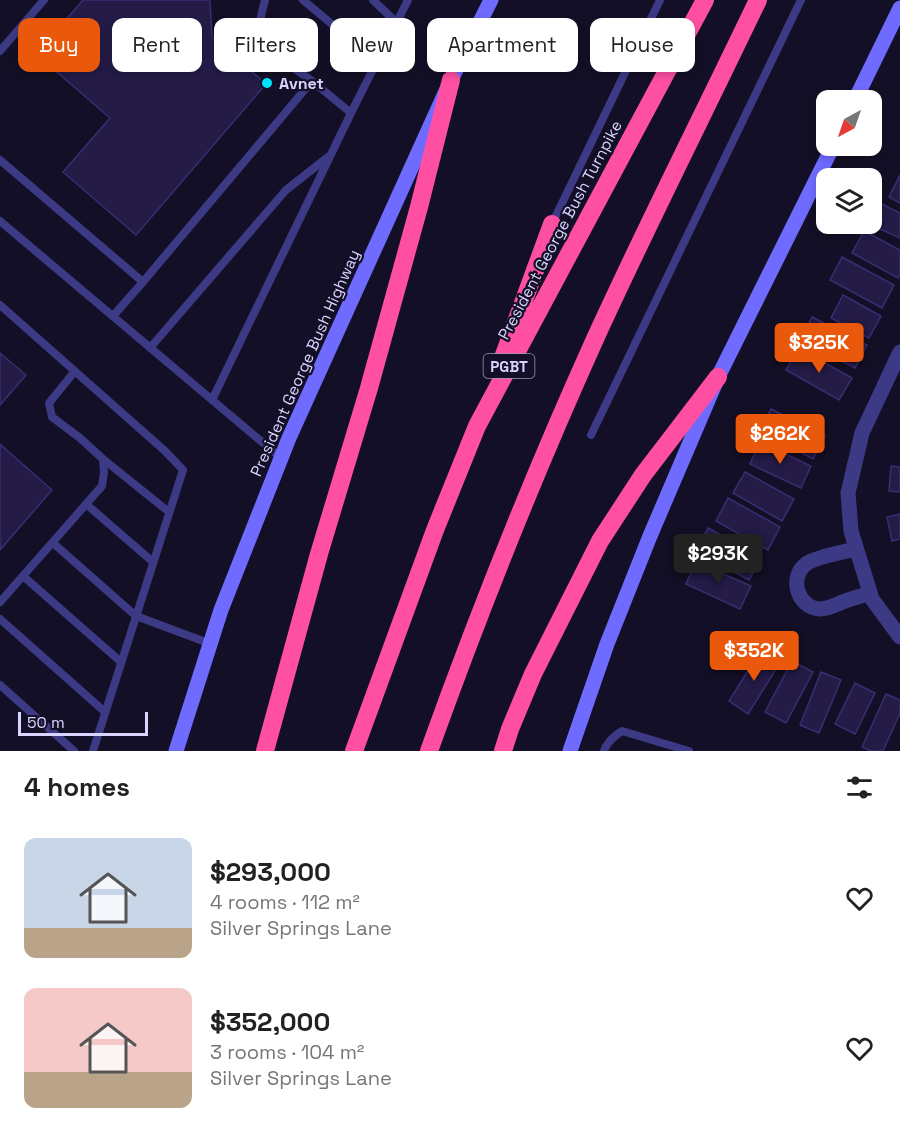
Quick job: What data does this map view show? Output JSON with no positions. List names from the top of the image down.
{
  "streets": {
    "highway": ["President George Bush Turnpike", "PGBT"],
    "main road": ["President George Bush Highway"]
  },
  "places": ["Avnet"],
  "scale_bar": "50 m",
  "north": "bottom left",
  "page": {
    "chip": [
      "Buy",
      "Rent",
      "Filters",
      "New",
      "Apartment",
      "House"
    ],
    "price": [
      "$325K",
      "$262K",
      "$293K",
      "$352K"
    ],
    "scale": "50 m",
    "heading": "4 homes",
    "list": [
      {
        "name": "$293,000",
        "note": "4 rooms · 112 m² · Silver Springs Lane"
      },
      {
        "name": "$352,000",
        "note": "3 rooms · 104 m² · Silver Springs Lane"
      }
    ]
  }
}
